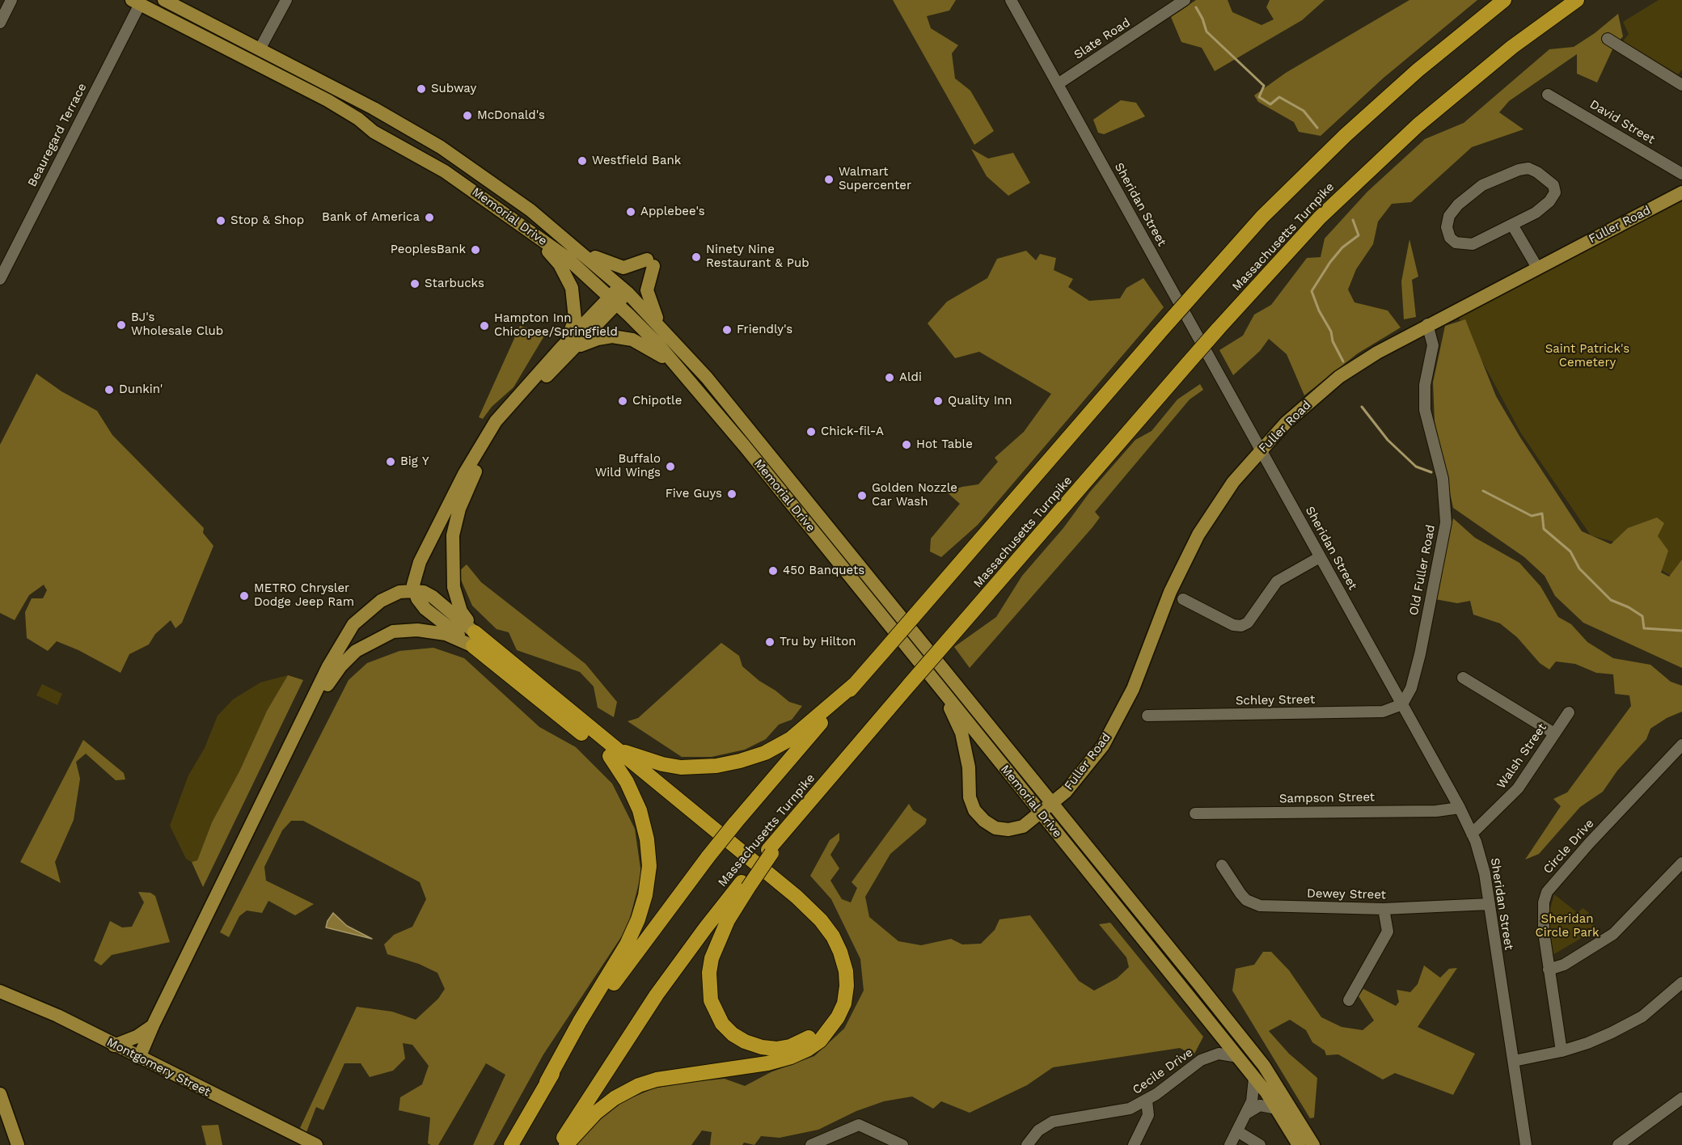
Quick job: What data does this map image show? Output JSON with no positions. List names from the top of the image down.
{
  "streets": {
    "highway": ["Massachusetts Turnpike"],
    "main road": ["Memorial Drive", "Fuller Road", "Montgomery Street"],
    "street": [
      "Slate Road",
      "David Street",
      "Beauregard Terrace",
      "Sheridan Street",
      "Old Fuller Road",
      "Schley Street",
      "Walsh Street",
      "Sampson Street",
      "Circle Drive",
      "Dewey Street",
      "Cecile Drive"
    ]
  },
  "crossings": [
    ["Slate Road", "Sheridan Street"],
    ["Beauregard Terrace", "Memorial Drive"],
    ["Sheridan Street", "Fuller Road"],
    ["Sheridan Street", "Old Fuller Road"],
    ["Sheridan Street", "Schley Street"],
    ["Sheridan Street", "Walsh Street"],
    ["Sheridan Street", "Sampson Street"],
    ["Sheridan Street", "Dewey Street"],
    ["Memorial Drive", "Fuller Road"],
    ["Memorial Drive", "Cecile Drive"],
    ["Fuller Road", "Old Fuller Road"],
    ["Old Fuller Road", "Schley Street"]
  ],
  "parks": ["Saint Patrick's Cemetery", "Sheridan Circle Park"],
  "places": [
    "Subway",
    "McDonald's",
    "Westfield Bank",
    "Walmart Supercenter",
    "Applebee's",
    "Bank of America",
    "Stop & Shop",
    "PeoplesBank",
    "Ninety Nine Restaurant & Pub",
    "Starbucks",
    "BJ's Wholesale Club",
    "Hampton Inn Chicopee/Springfield",
    "Friendly's",
    "Aldi",
    "Dunkin'",
    "Chipotle",
    "Quality Inn",
    "Chick-fil-A",
    "Hot Table",
    "Big Y",
    "Buffalo Wild Wings",
    "Five Guys",
    "Golden Nozzle Car Wash",
    "450 Banquets",
    "METRO Chrysler Dodge Jeep Ram",
    "Tru by Hilton"
  ]
}
